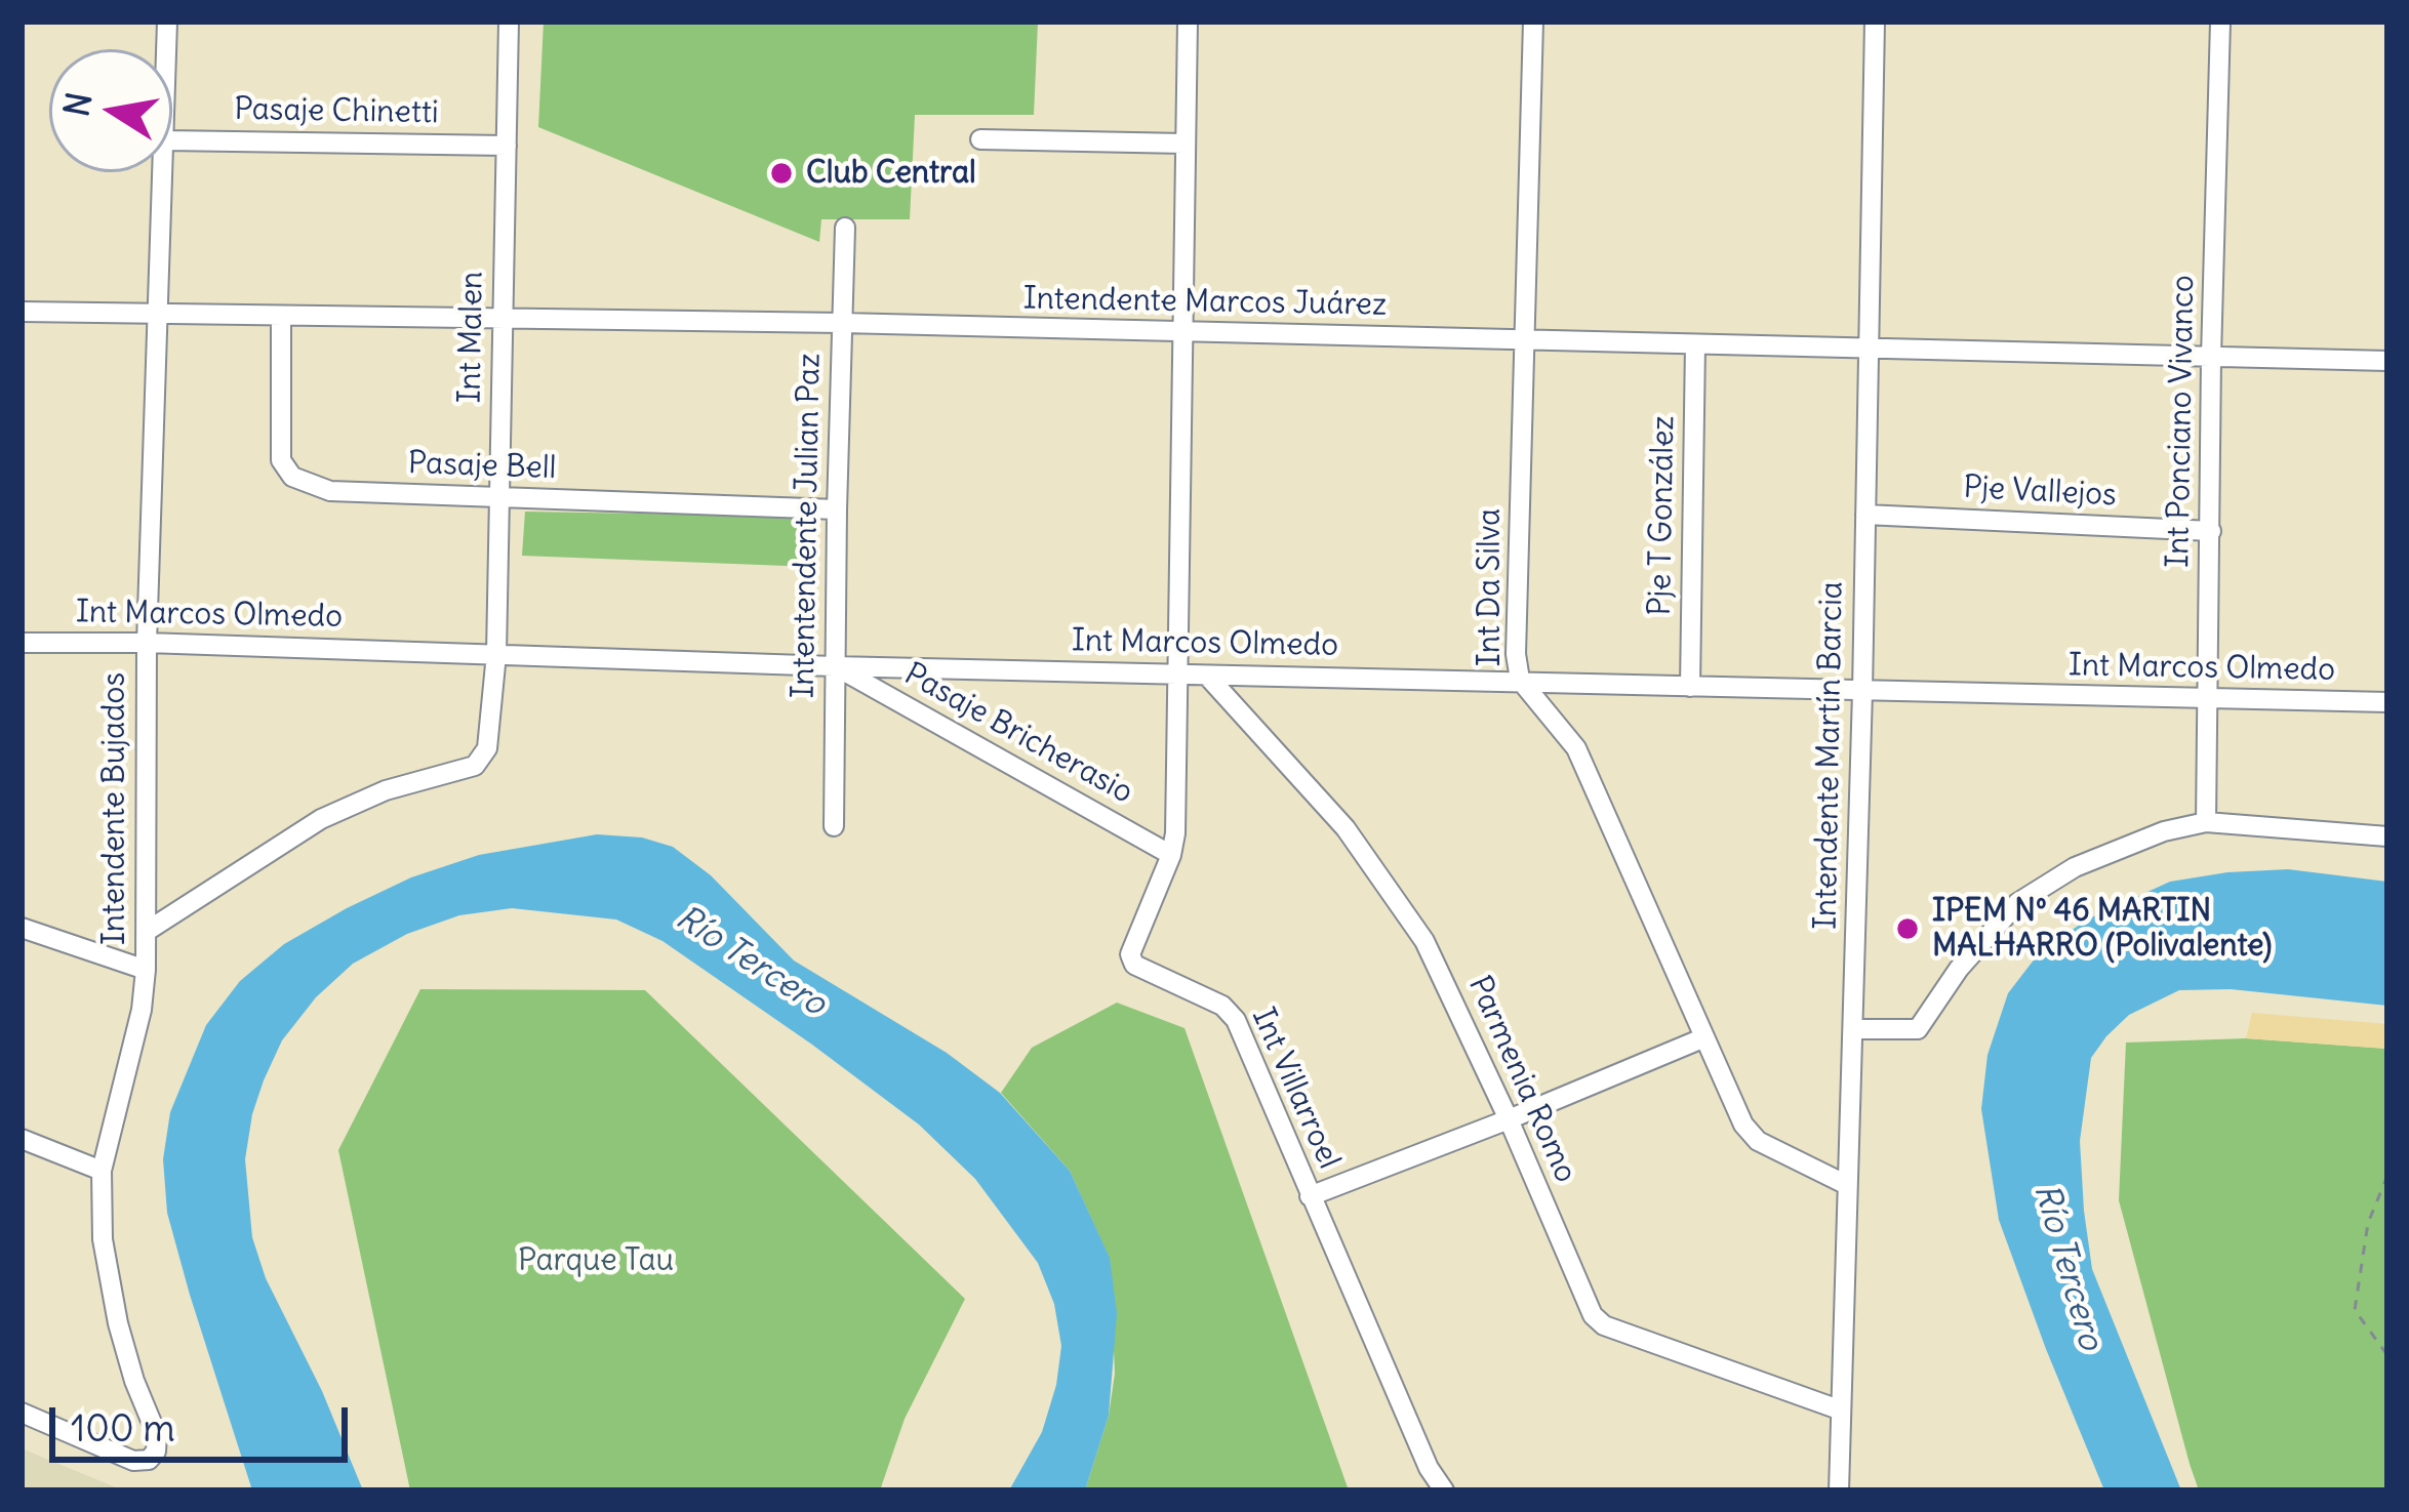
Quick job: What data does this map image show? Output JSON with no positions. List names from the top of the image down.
{
  "streets": {
    "street": [
      "Pasaje Chinetti",
      "Intendente Marcos Juárez",
      "Int Malen",
      "Int Ponciano Vivanco",
      "Pasaje Bell",
      "Pje Vallejos",
      "Pje T González",
      "Intentendente Julian Paz",
      "Int Da Silva",
      "Int Marcos Olmedo",
      "Pasaje Bricherasio",
      "Intendente Martín Barcia",
      "Intendente Bujados",
      "Parmenia Romo",
      "Int Villarroel"
    ]
  },
  "crossings": [
    ["Pasaje Chinetti", "Int Malen"],
    ["Intendente Marcos Juárez", "Int Malen"],
    ["Intendente Marcos Juárez", "Int Ponciano Vivanco"],
    ["Intendente Marcos Juárez", "Pasaje Bell"],
    ["Intendente Marcos Juárez", "Pje T González"],
    ["Intendente Marcos Juárez", "Intentendente Julian Paz"],
    ["Intendente Marcos Juárez", "Int Da Silva"],
    ["Intendente Marcos Juárez", "Intendente Martín Barcia"],
    ["Intendente Marcos Juárez", "Intendente Bujados"],
    ["Intendente Marcos Juárez", "Int Villarroel"],
    ["Int Malen", "Pasaje Bell"],
    ["Int Malen", "Int Marcos Olmedo"],
    ["Int Malen", "Intendente Bujados"],
    ["Int Ponciano Vivanco", "Pje Vallejos"],
    ["Int Ponciano Vivanco", "Int Marcos Olmedo"],
    ["Pasaje Bell", "Intentendente Julian Paz"],
    ["Pje Vallejos", "Intendente Martín Barcia"],
    ["Pje T González", "Int Marcos Olmedo"],
    ["Intentendente Julian Paz", "Int Marcos Olmedo"],
    ["Intentendente Julian Paz", "Pasaje Bricherasio"],
    ["Int Da Silva", "Int Marcos Olmedo"],
    ["Int Da Silva", "Intendente Martín Barcia"],
    ["Int Marcos Olmedo", "Pasaje Bricherasio"],
    ["Int Marcos Olmedo", "Intendente Martín Barcia"],
    ["Int Marcos Olmedo", "Intendente Bujados"],
    ["Int Marcos Olmedo", "Parmenia Romo"],
    ["Int Marcos Olmedo", "Int Villarroel"],
    ["Pasaje Bricherasio", "Int Villarroel"],
    ["Intendente Martín Barcia", "Parmenia Romo"]
  ],
  "water": ["Río Tercero"],
  "parks": ["Parque Tau"],
  "places": ["Club Central", "IPEM Nº 46 MARTIN MALHARRO (Polivalente)"],
  "scale_bar": "100 m",
  "north": "left"
}
